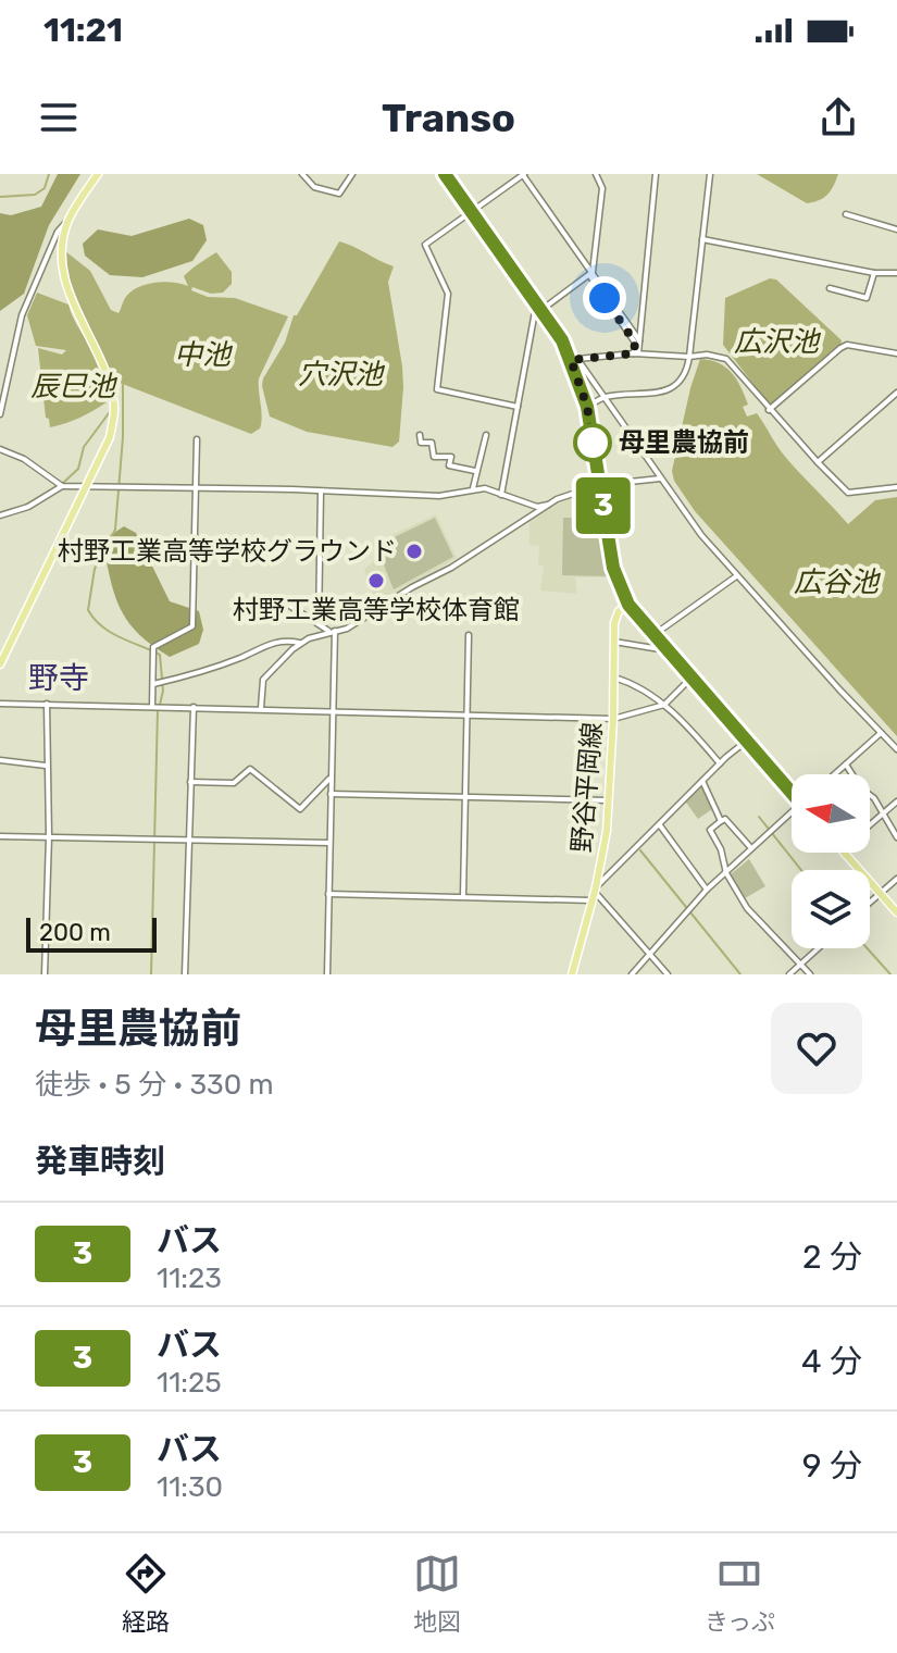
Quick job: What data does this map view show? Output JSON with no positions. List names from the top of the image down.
{
  "streets": {
    "main road": ["野谷平岡線"]
  },
  "districts": ["野寺"],
  "water": [
    "広沢池",
    "中池",
    "穴沢池",
    "辰巳池",
    "広谷池"
  ],
  "places": ["母里農協前", "村野工業高等学校グラウンド", "村野工業高等学校体育館"],
  "lines": ["bus line 3"],
  "scale_bar": "200 m",
  "north": "left",
  "page": {
    "status": "11:21",
    "header": "Transo",
    "on_map": "3",
    "scale": "200 m",
    "heading": [
      ["母里農協前", "徒歩 · 5 分 · 330 m"],
      "発車時刻"
    ],
    "list": [
      {
        "mark": "3",
        "name": "バス",
        "note": "11:23",
        "value": "2 分"
      },
      {
        "mark": "3",
        "name": "バス",
        "note": "11:25",
        "value": "4 分"
      },
      {
        "mark": "3",
        "name": "バス",
        "note": "11:30",
        "value": "9 分"
      }
    ],
    "tabs": ["経路", "地図", "きっぷ"]
  }
}
